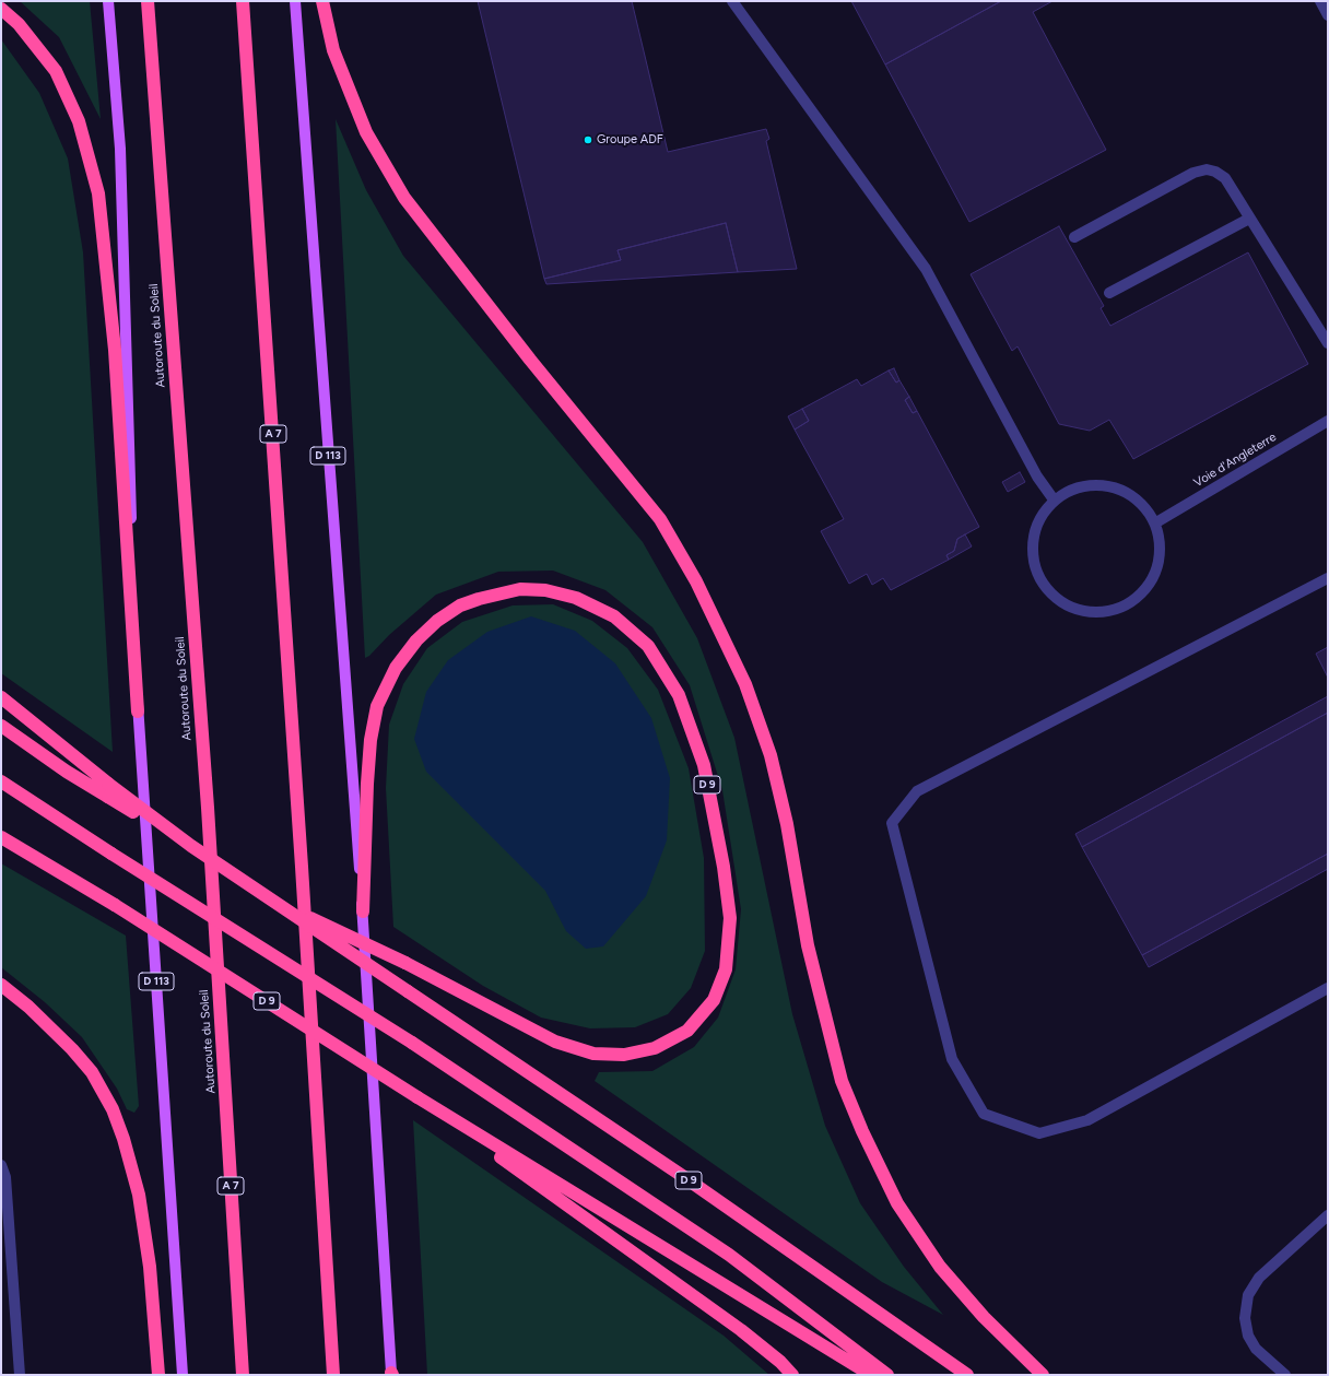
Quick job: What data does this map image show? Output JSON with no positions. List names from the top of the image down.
{
  "streets": {
    "highway": ["Autoroute du Soleil", "A 7", "D 9"],
    "main road": ["D 113"],
    "street": ["Voie d'Angleterre"]
  },
  "crossings": [
    ["D 113", "D 9"]
  ],
  "places": ["Groupe ADF"]
}
